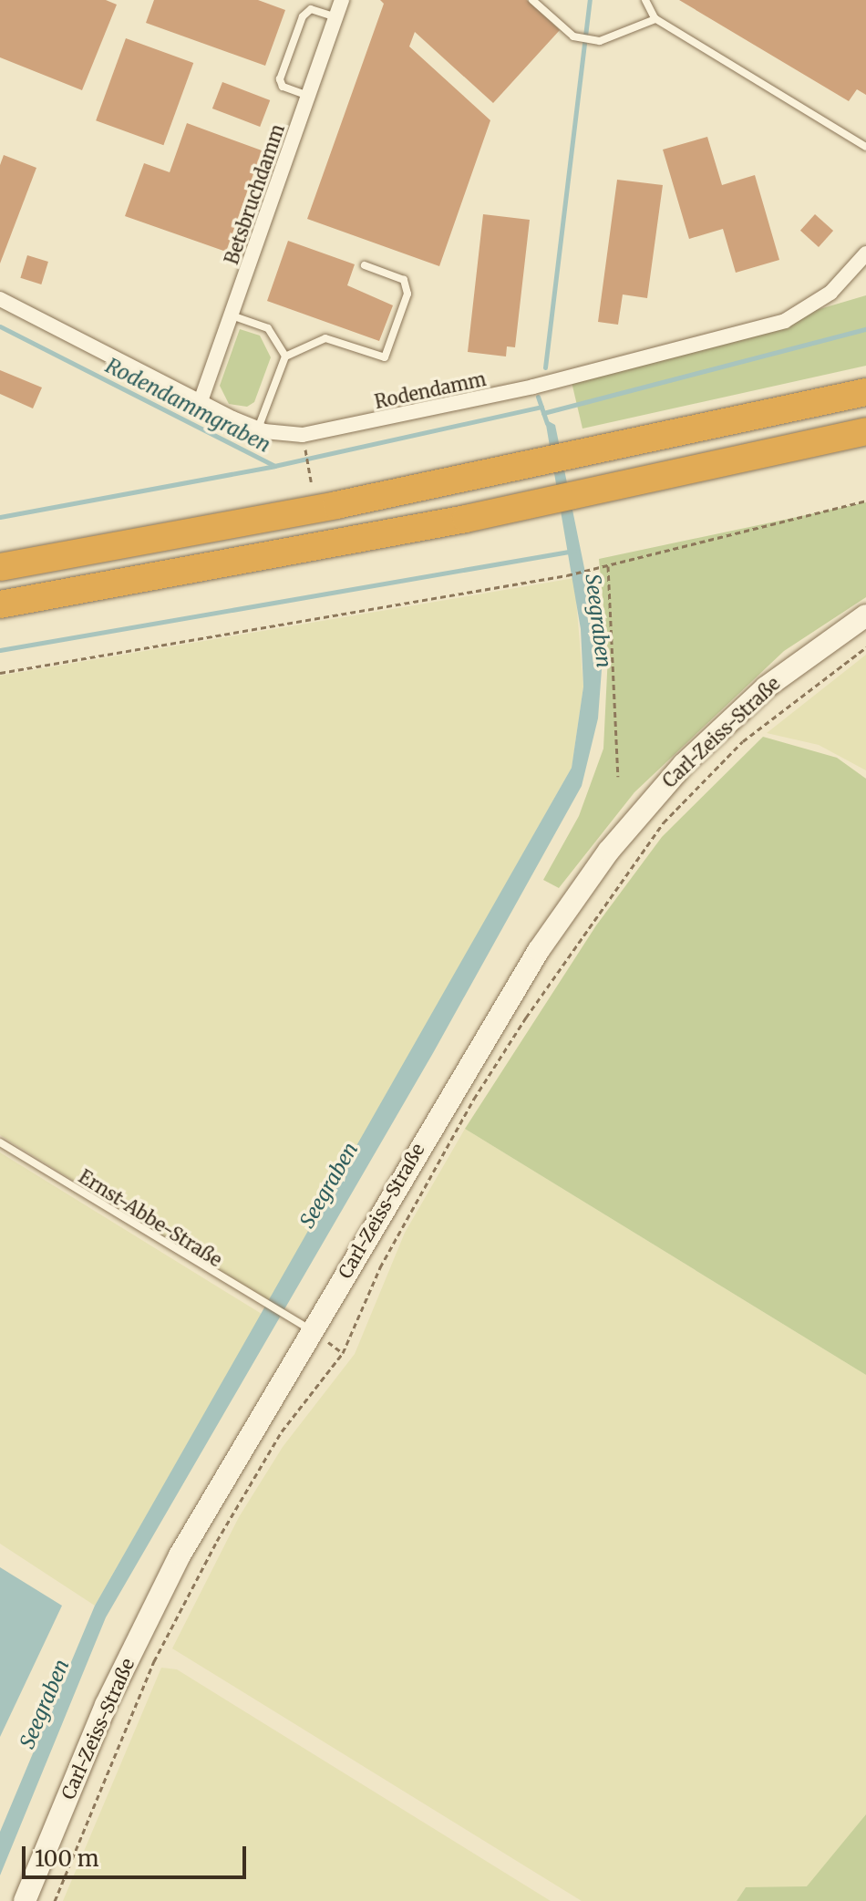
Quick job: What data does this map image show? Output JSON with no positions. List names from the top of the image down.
{
  "streets": {
    "main road": ["Carl-Zeiss-Straße"],
    "street": ["Betsbruchdamm", "Rodendamm"],
    "lane": ["Ernst-Abbe-Straße"]
  },
  "crossings": [
    ["Betsbruchdamm", "Rodendamm"],
    ["Carl-Zeiss-Straße", "Ernst-Abbe-Straße"]
  ],
  "water": ["Rodendammgraben", "Seegraben"],
  "scale_bar": "100 m"
}
